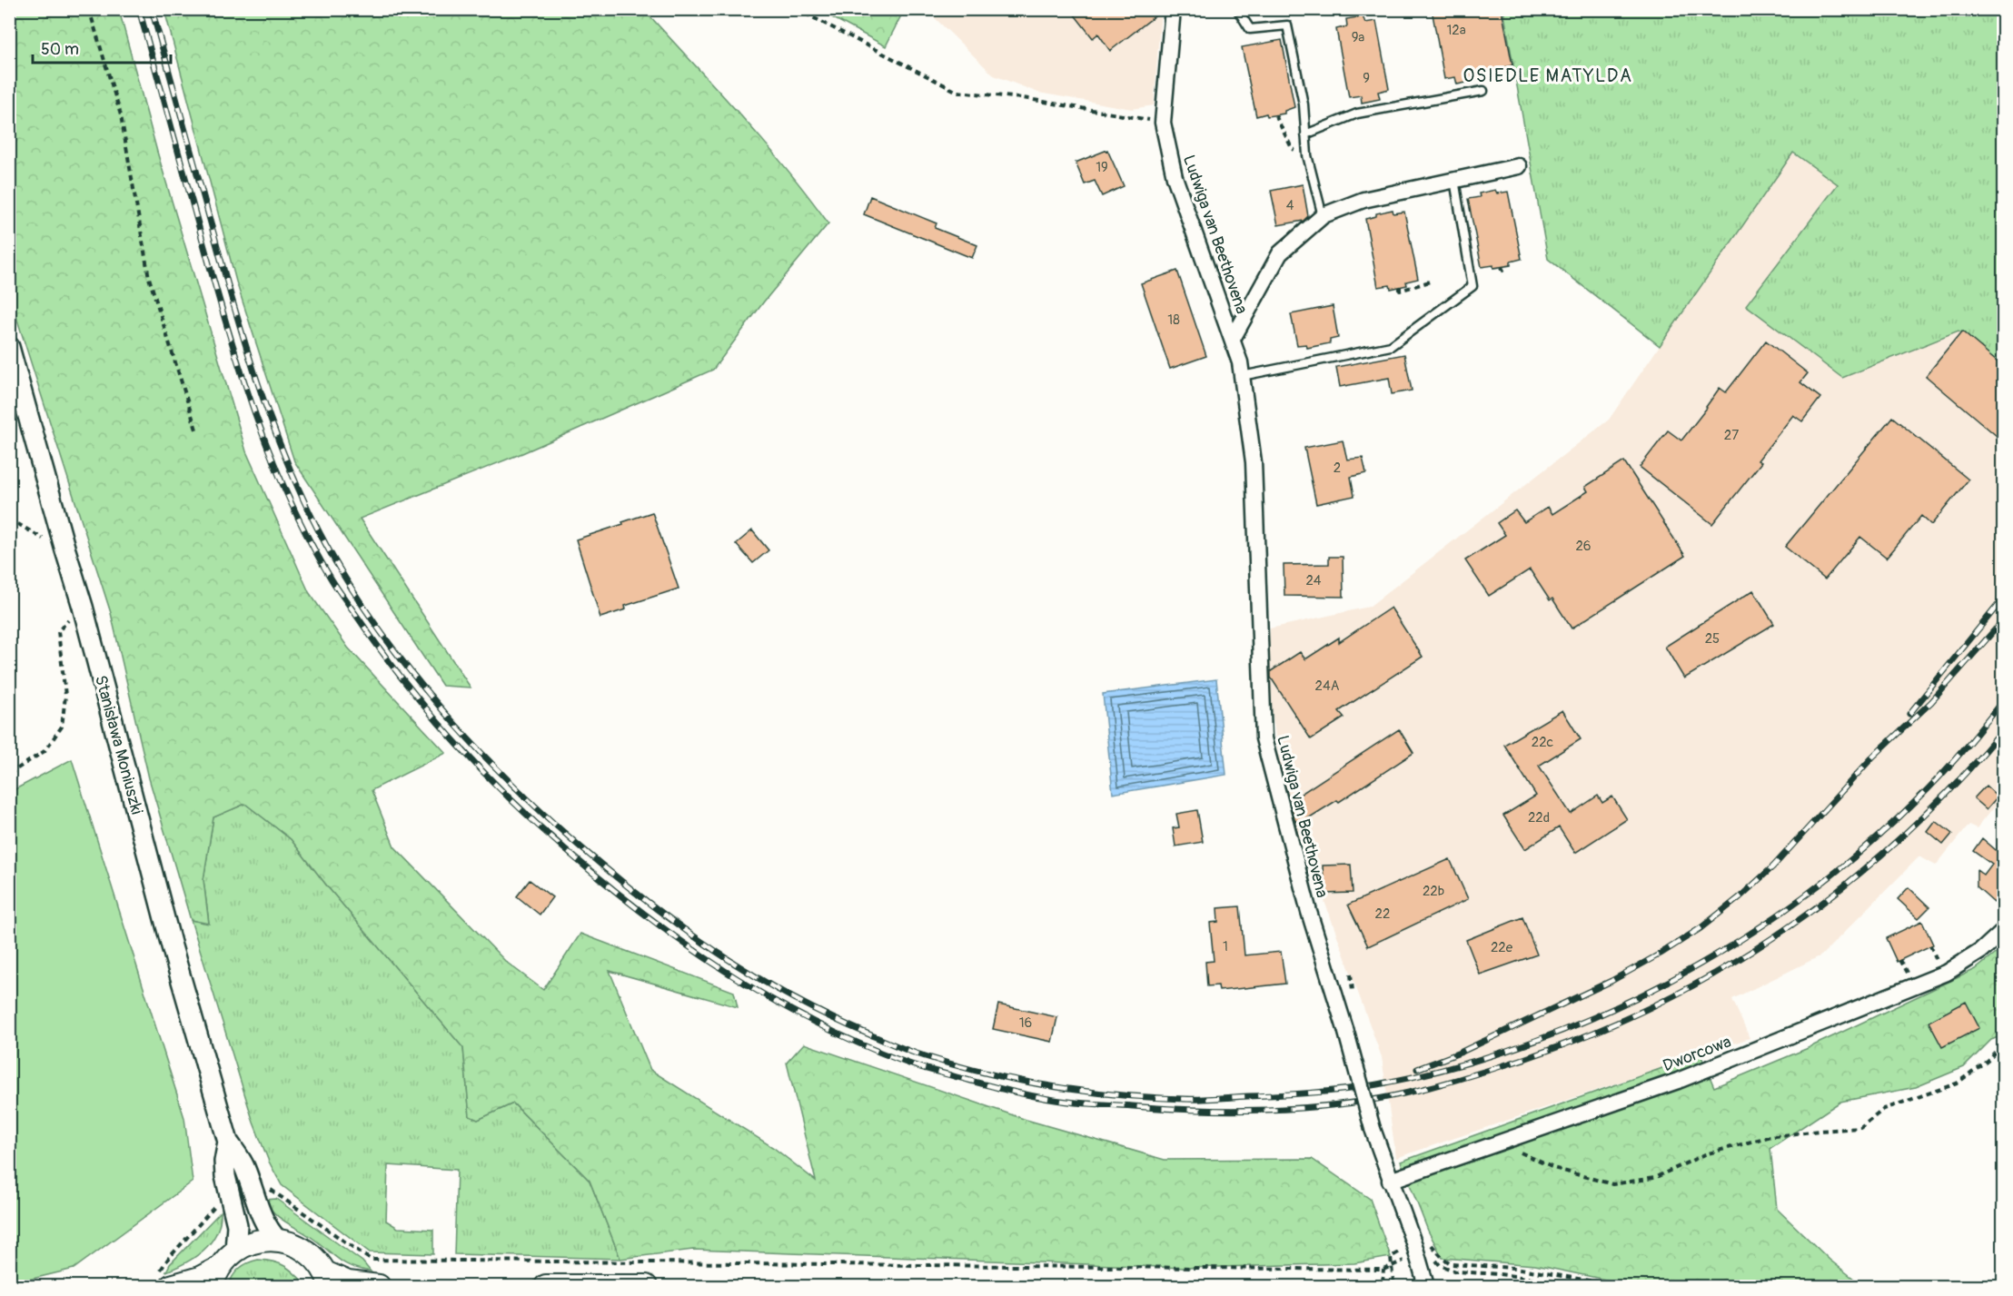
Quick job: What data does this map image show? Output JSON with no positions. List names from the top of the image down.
{
  "streets": {
    "street": ["Ludwiga van Beethovena", "Stanisława Moniuszki", "Dworcowa"]
  },
  "crossings": [
    ["Ludwiga van Beethovena", "Dworcowa"]
  ],
  "districts": ["OSIEDLE MATYLDA"],
  "house_numbers": [
    "12a",
    "9a",
    "9",
    "19",
    "4",
    "18",
    "27",
    "2",
    "26",
    "24",
    "25",
    "24A",
    "22c",
    "22d",
    "22b",
    "22",
    "1",
    "22e",
    "16"
  ],
  "scale_bar": "50 m"
}
